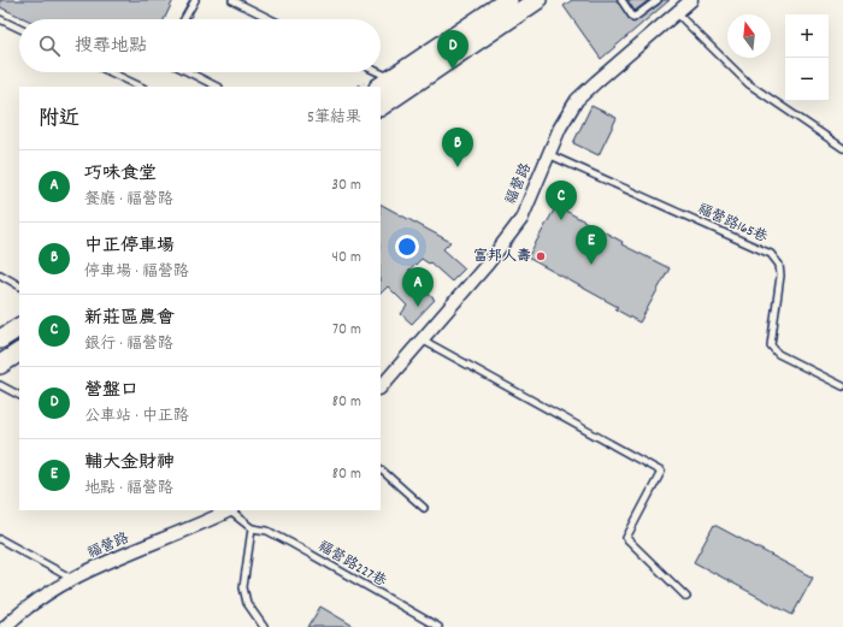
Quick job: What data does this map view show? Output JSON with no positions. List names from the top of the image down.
{
  "streets": {
    "street": ["福營路"],
    "lane": ["福營路165巷", "福營路227巷"]
  },
  "crossings": [
    ["福營路", "福營路165巷"]
  ],
  "places": ["富邦人壽"],
  "north": "top",
  "page": {
    "map_buttons": ["+", "−"],
    "search": "搜尋地點",
    "pins": [
      "D",
      "B",
      "C",
      "E",
      "A"
    ],
    "heading": ["附近", "5筆結果"],
    "list": [
      {
        "mark": "A",
        "name": "巧味食堂",
        "note": "餐廳 · 福營路",
        "value": "30 m"
      },
      {
        "mark": "B",
        "name": "中正停車場",
        "note": "停車場 · 福營路",
        "value": "40 m"
      },
      {
        "mark": "C",
        "name": "新莊區農會",
        "note": "銀行 · 福營路",
        "value": "70 m"
      },
      {
        "mark": "D",
        "name": "營盤口",
        "note": "公車站 · 中正路",
        "value": "80 m"
      },
      {
        "mark": "E",
        "name": "輔大金財神",
        "note": "地點 · 福營路",
        "value": "80 m"
      }
    ]
  }
}
